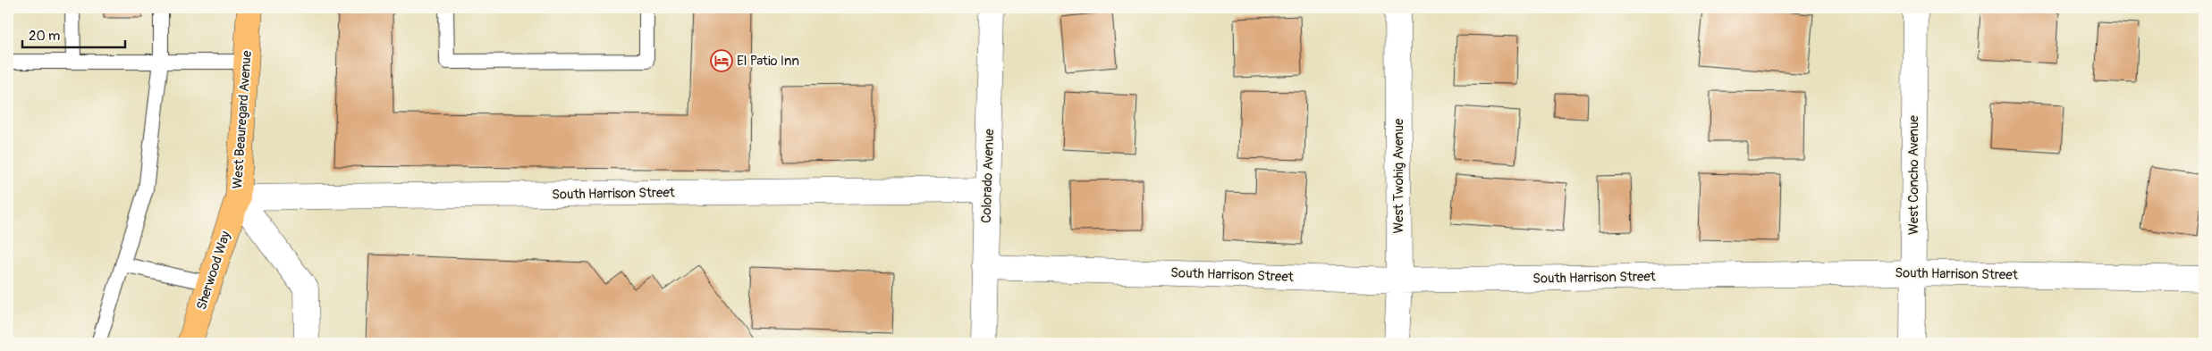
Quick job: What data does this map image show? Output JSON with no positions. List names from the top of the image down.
{
  "streets": {
    "main road": ["West Beauregard Avenue", "Sherwood Way"],
    "street": [
      "West Concho Avenue",
      "Colorado Avenue",
      "West Twohig Avenue",
      "South Harrison Street"
    ]
  },
  "crossings": [
    ["West Beauregard Avenue", "South Harrison Street"],
    ["West Beauregard Avenue", "Sherwood Way"],
    ["West Concho Avenue", "South Harrison Street"],
    ["Colorado Avenue", "South Harrison Street"],
    ["West Twohig Avenue", "South Harrison Street"],
    ["South Harrison Street", "Sherwood Way"]
  ],
  "places": {
    "hotel": ["El Patio Inn"]
  },
  "scale_bar": "20 m"
}
